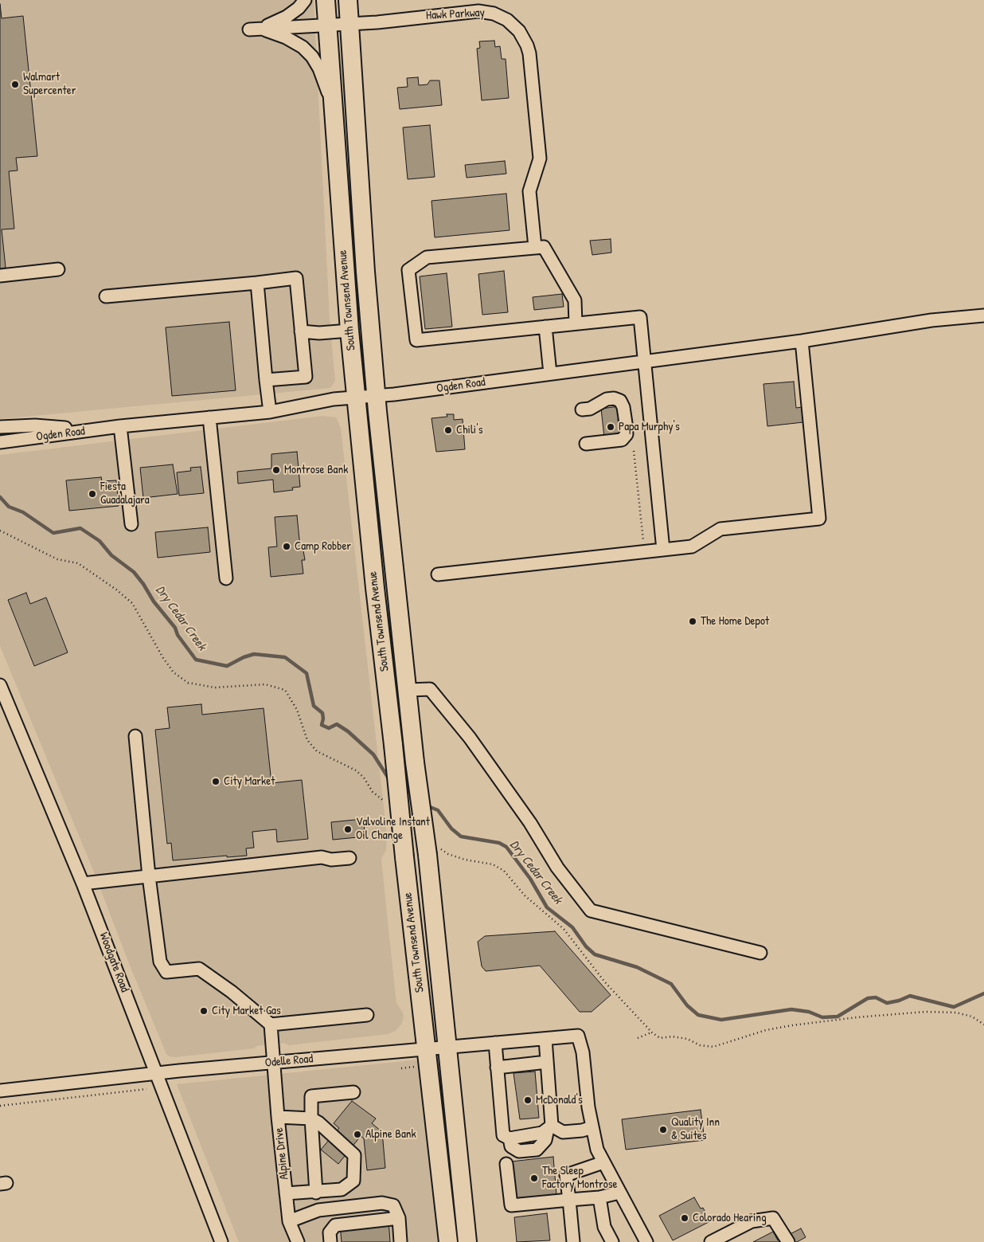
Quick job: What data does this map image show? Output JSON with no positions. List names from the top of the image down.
{
  "streets": {
    "highway": ["South Townsend Avenue"],
    "street": [
      "Hawk Parkway",
      "Ogden Road",
      "Woodgate Road",
      "Odelle Road",
      "Alpine Drive"
    ]
  },
  "crossings": [
    ["Hawk Parkway", "South Townsend Avenue"],
    ["South Townsend Avenue", "Ogden Road"],
    ["South Townsend Avenue", "Odelle Road"],
    ["Woodgate Road", "Odelle Road"],
    ["Odelle Road", "Alpine Drive"]
  ],
  "water": ["Dry Cedar Creek"],
  "places": [
    "Walmart Supercenter",
    "Papa Murphy's",
    "Chili's",
    "Montrose Bank",
    "Fiesta Guadalajara",
    "Camp Robber",
    "The Home Depot",
    "City Market",
    "Valvoline Instant Oil Change",
    "City Market Gas",
    "McDonald's",
    "Quality Inn & Suites",
    "Alpine Bank",
    "The Sleep Factory Montrose",
    "Colorado Hearing"
  ]
}
